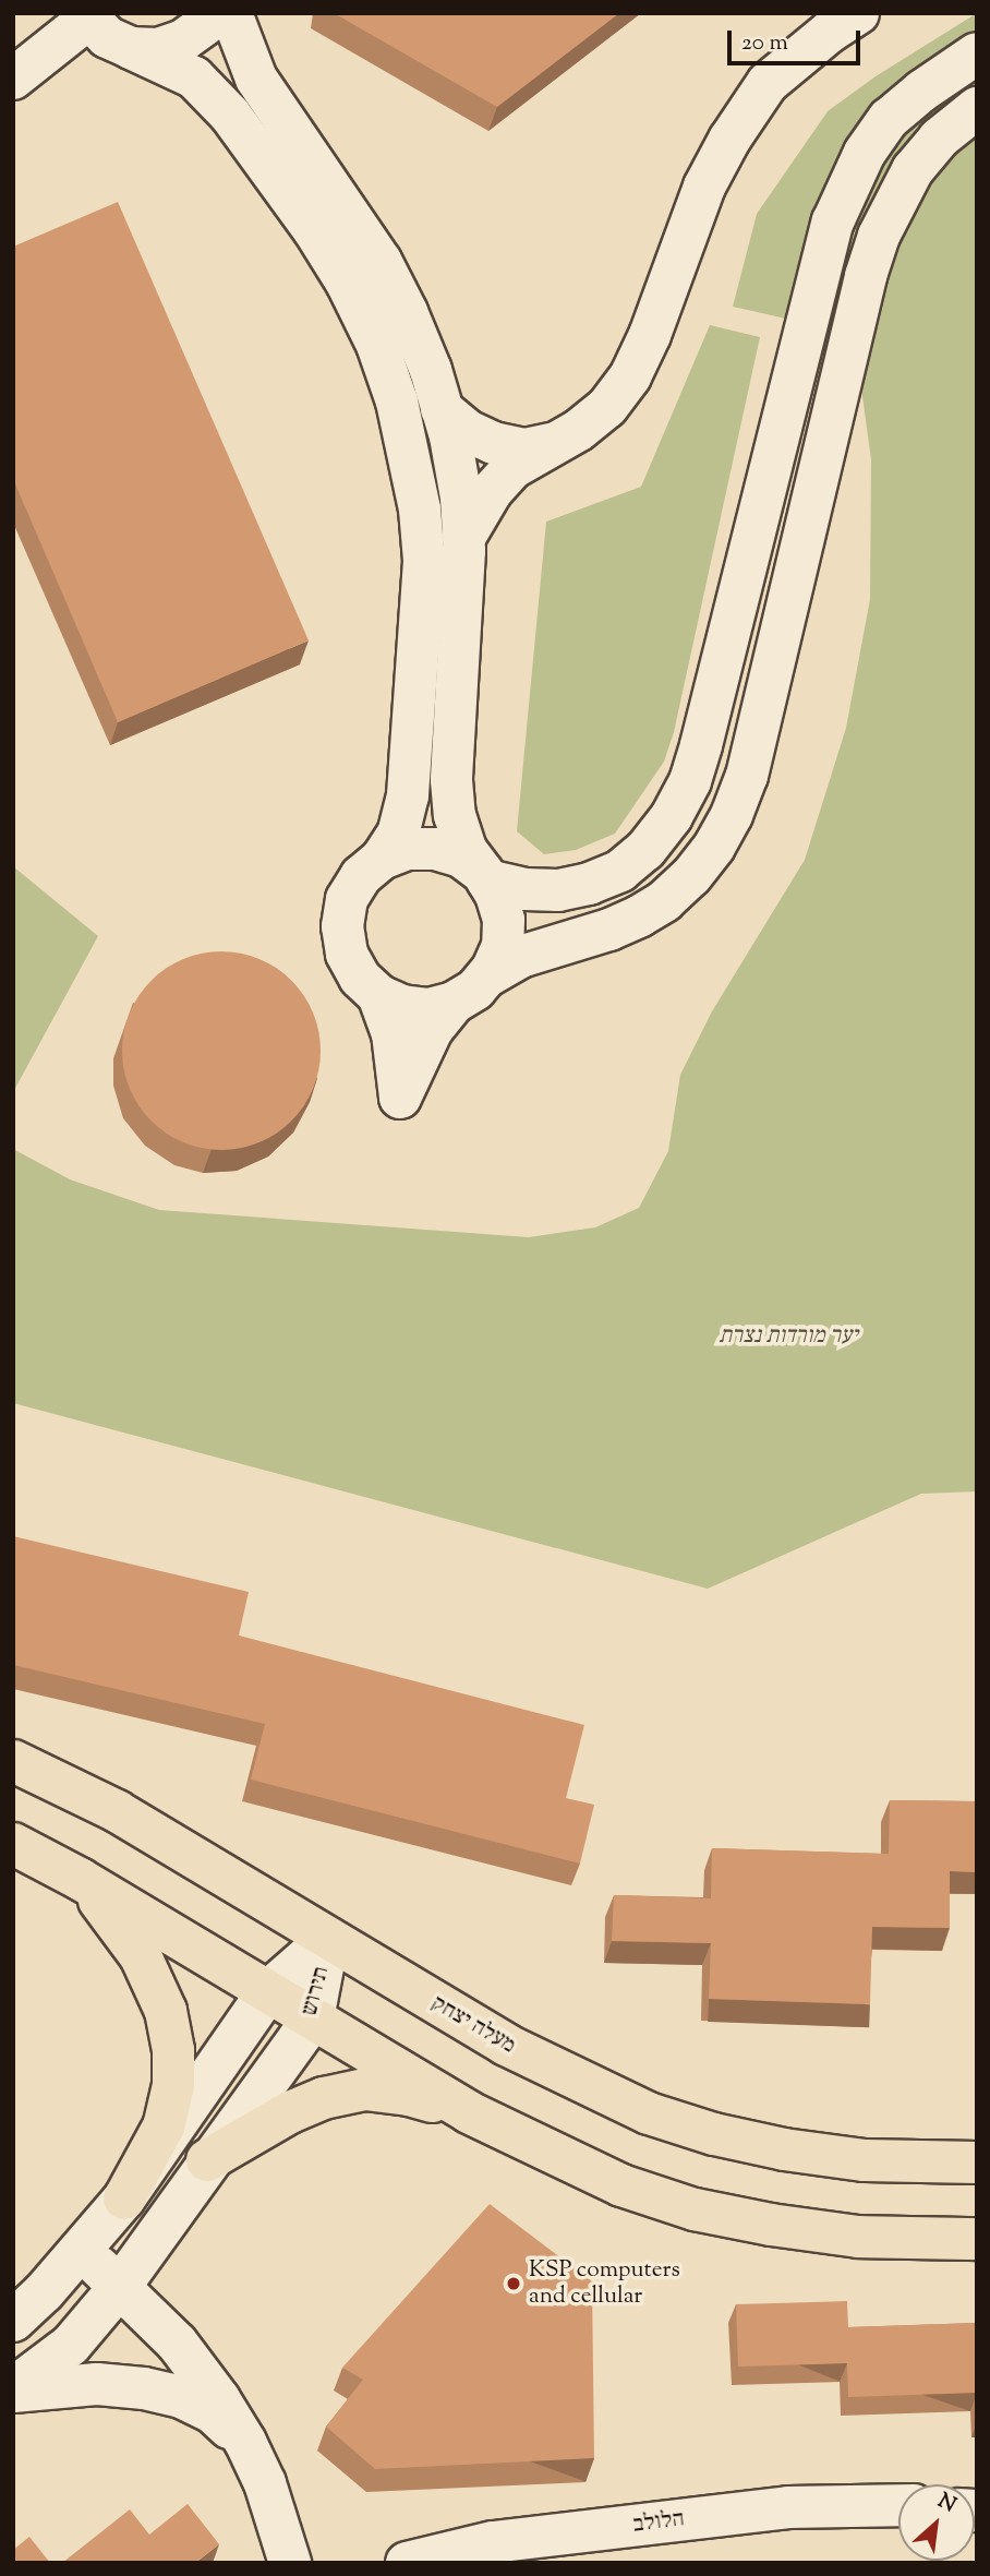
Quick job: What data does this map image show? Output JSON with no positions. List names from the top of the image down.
{
  "streets": {
    "main road": ["מעלה יצחק"],
    "street": ["תירוש", "הלולב"]
  },
  "crossings": [
    ["תירוש", "מעלה יצחק"]
  ],
  "parks": ["יער מורדות נצרת"],
  "places": ["KSP computers and cellular"],
  "scale_bar": "20 m",
  "north": "top right"
}
